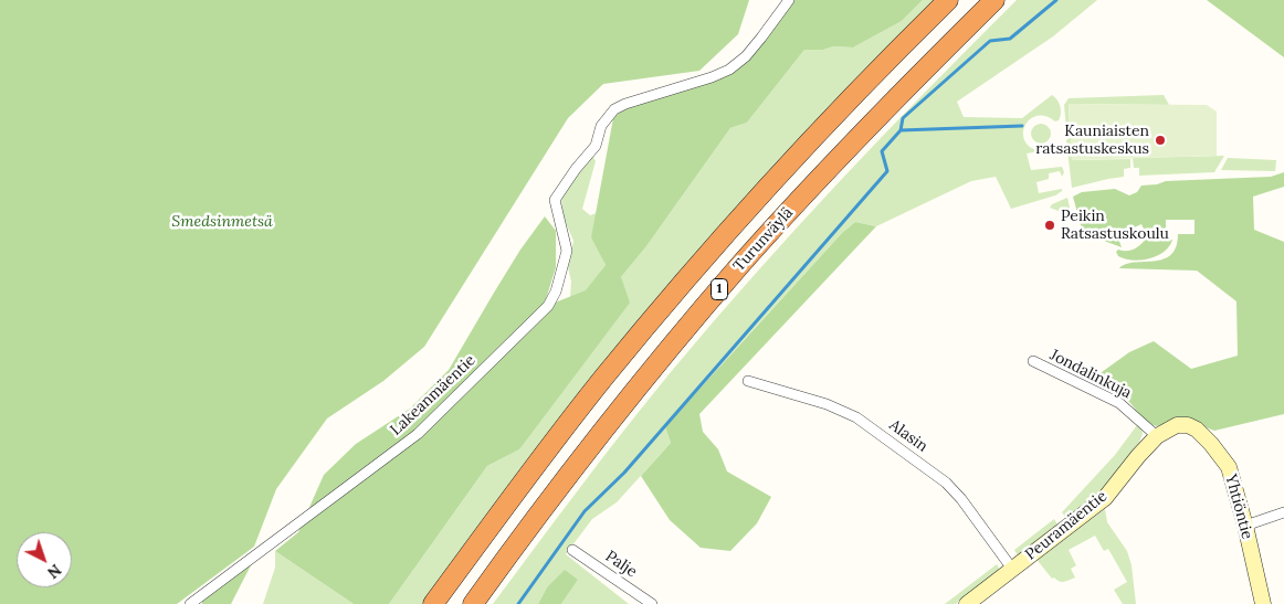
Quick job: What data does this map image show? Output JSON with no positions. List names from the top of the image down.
{
  "streets": {
    "highway": ["Turunväylä", "1"],
    "street": [
      "Jondalinkuja",
      "Lakeanmäentie",
      "Alasin",
      "Yhtiöntie",
      "Peuramäentie",
      "Palje"
    ]
  },
  "crossings": [
    ["Jondalinkuja", "Yhtiöntie"],
    ["Jondalinkuja", "Peuramäentie"],
    ["Alasin", "Peuramäentie"],
    ["Yhtiöntie", "Peuramäentie"]
  ],
  "parks": ["Smedsinmetsä"],
  "places": ["Kauniaisten ratsastuskeskus", "Peikin Ratsastuskoulu"],
  "north": "bottom right"
}
